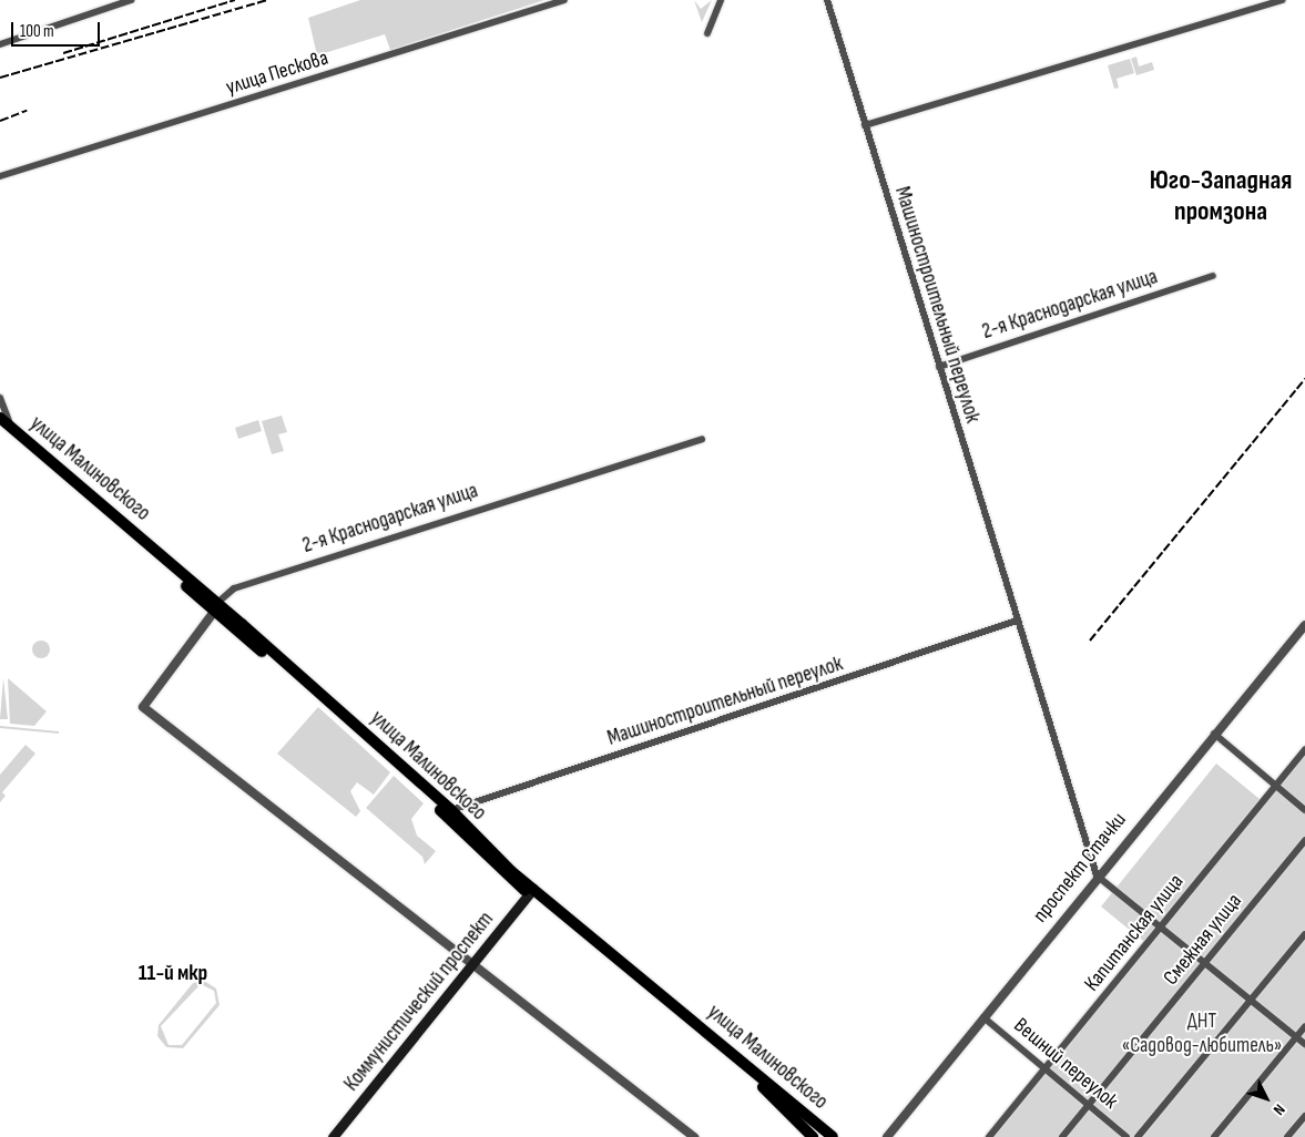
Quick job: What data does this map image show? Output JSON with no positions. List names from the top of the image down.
{
  "streets": {
    "highway": ["улица Малиновского"],
    "main road": ["Коммунистический проспект"],
    "street": [
      "улица Пескова",
      "Машиностроительный переулок",
      "2-я Краснодарская улица",
      "проспект Стачки",
      "Капитанская улица",
      "Смежная улица",
      "Вешний переулок"
    ]
  },
  "crossings": [
    ["Машиностроительный переулок", "2-я Краснодарская улица"],
    ["Машиностроительный переулок", "улица Малиновского"],
    ["Машиностроительный переулок", "проспект Стачки"],
    ["2-я Краснодарская улица", "улица Малиновского"],
    ["2-я Краснодарская улица", "Коммунистический проспект"],
    ["улица Малиновского", "Коммунистический проспект"],
    ["проспект Стачки", "Вешний переулок"],
    ["Капитанская улица", "Вешний переулок"],
    ["Смежная улица", "Вешний переулок"]
  ],
  "districts": ["Юго-Западная промзона", "11-й мкр"],
  "parks": ["ДНТ «Садовод-любитель»"],
  "scale_bar": "100 m",
  "north": "bottom right"
}
